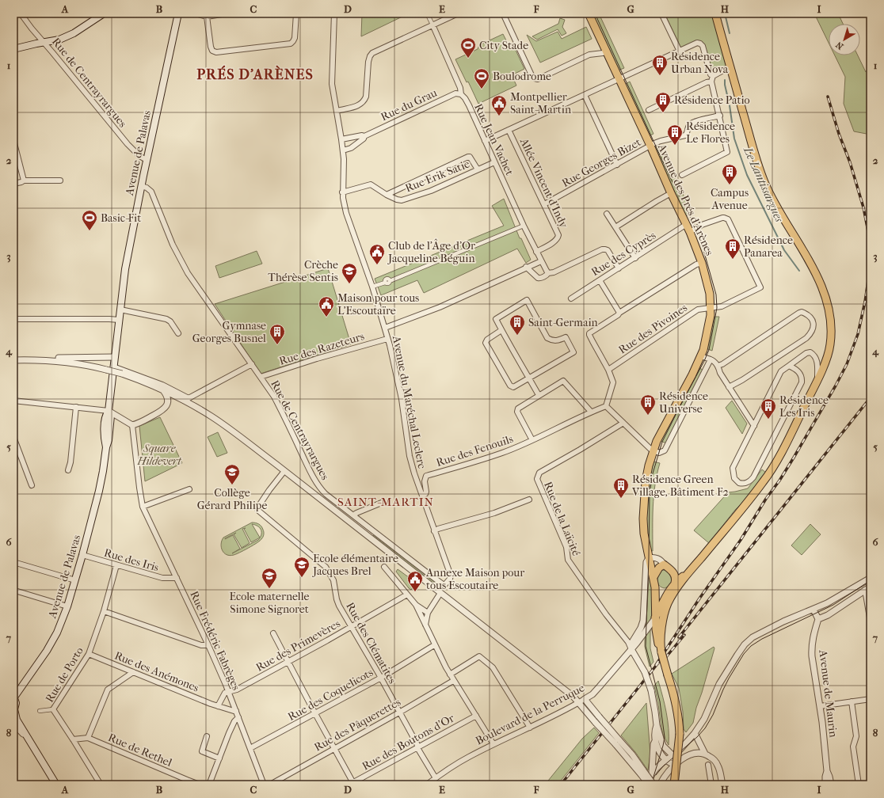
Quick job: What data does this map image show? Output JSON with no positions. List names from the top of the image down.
{
  "streets": {
    "main road": ["Avenue de Palavas", "Avenue des Prés d'Arènes"],
    "street": [
      "Rue de Centrayrargues",
      "Rue du Grau",
      "Rue Jean Vachet",
      "Rue Georges Bizet",
      "Rue Erik Satie",
      "Allée Vincent d'Indy",
      "Rue des Cyprès",
      "Rue des Pivoines",
      "Rue des Razeteurs",
      "Avenue du Maréchal Leclerc",
      "Rue des Fenouils",
      "Rue de la Laïcité",
      "Rue des Iris",
      "Rue Frédéric Fabrèges",
      "Rue des Clématites",
      "Rue des Primevères",
      "Rue des Anémones",
      "Rue de Porto",
      "Avenue de Maurin",
      "Rue des Coquelicots",
      "Boulevard de la Perruque",
      "Rue des Pâquerettes",
      "Rue des Boutons d'Or",
      "Rue de Rethel"
    ]
  },
  "crossings": [
    ["Rue de Centrayrargues", "Avenue de Palavas"],
    ["Rue de Centrayrargues", "Rue des Razeteurs"],
    ["Rue de Centrayrargues", "Avenue du Maréchal Leclerc"],
    ["Rue du Grau", "Rue Jean Vachet"],
    ["Rue du Grau", "Avenue du Maréchal Leclerc"],
    ["Rue Jean Vachet", "Rue Erik Satie"],
    ["Rue Jean Vachet", "Allée Vincent d'Indy"],
    ["Avenue de Palavas", "Rue des Iris"],
    ["Rue Georges Bizet", "Allée Vincent d'Indy"],
    ["Rue Georges Bizet", "Avenue des Prés d'Arènes"],
    ["Rue Erik Satie", "Avenue du Maréchal Leclerc"],
    ["Avenue des Prés d'Arènes", "Rue des Cyprès"],
    ["Avenue des Prés d'Arènes", "Rue des Pivoines"],
    ["Avenue des Prés d'Arènes", "Boulevard de la Perruque"],
    ["Rue des Razeteurs", "Avenue du Maréchal Leclerc"],
    ["Avenue du Maréchal Leclerc", "Rue des Fenouils"],
    ["Rue de la Laïcité", "Boulevard de la Perruque"],
    ["Rue des Iris", "Rue Frédéric Fabrèges"],
    ["Rue des Iris", "Rue de Porto"],
    ["Rue Frédéric Fabrèges", "Rue des Primevères"],
    ["Rue Frédéric Fabrèges", "Rue des Anémones"],
    ["Rue Frédéric Fabrèges", "Rue des Coquelicots"],
    ["Rue des Clématites", "Rue des Primevères"],
    ["Rue des Clématites", "Rue des Coquelicots"],
    ["Rue des Clématites", "Boulevard de la Perruque"],
    ["Rue des Clématites", "Rue des Pâquerettes"],
    ["Rue des Clématites", "Rue des Boutons d'Or"],
    ["Rue des Anémones", "Rue de Porto"],
    ["Rue de Porto", "Rue de Rethel"]
  ],
  "districts": ["PRÉS D'ARÈNES", "SAINT-MARTIN"],
  "water": ["Le Lantissargues"],
  "parks": ["Square Hildevert"],
  "places": {
    "sports": ["City Stade", "Boulodrome", "Basic-Fit"],
    "building": [
      "Résidence Urban Nova",
      "Résidence Patio",
      "Résidence Le Flores",
      "Campus Avenue",
      "Résidence Panarea",
      "Saint-Germain",
      "Gymnase Georges Busnel",
      "Résidence Universe",
      "Résidence Les Iris",
      "Résidence Green Village, Bâtiment F2"
    ],
    "public building": [
      "Montpellier Saint-Martin",
      "Club de l'Âge d'Or Jacqueline Béguin",
      "Maison pour tous L'Escoutaïre",
      "Annexe Maison pour tous Escoutaire"
    ],
    "school or university": [
      "Crèche Thérèse Sentis",
      "Collège Gérard Philipe",
      "Ecole élémentaire Jacques Brel",
      "Ecole maternelle Simone Signoret"
    ]
  },
  "north": "bottom left",
  "grid": {
    "columns": [
      "A",
      "B",
      "C",
      "D",
      "E",
      "F",
      "G",
      "H",
      "I"
    ],
    "rows": [
      "1",
      "2",
      "3",
      "4",
      "5",
      "6",
      "7",
      "8"
    ]
  }
}
